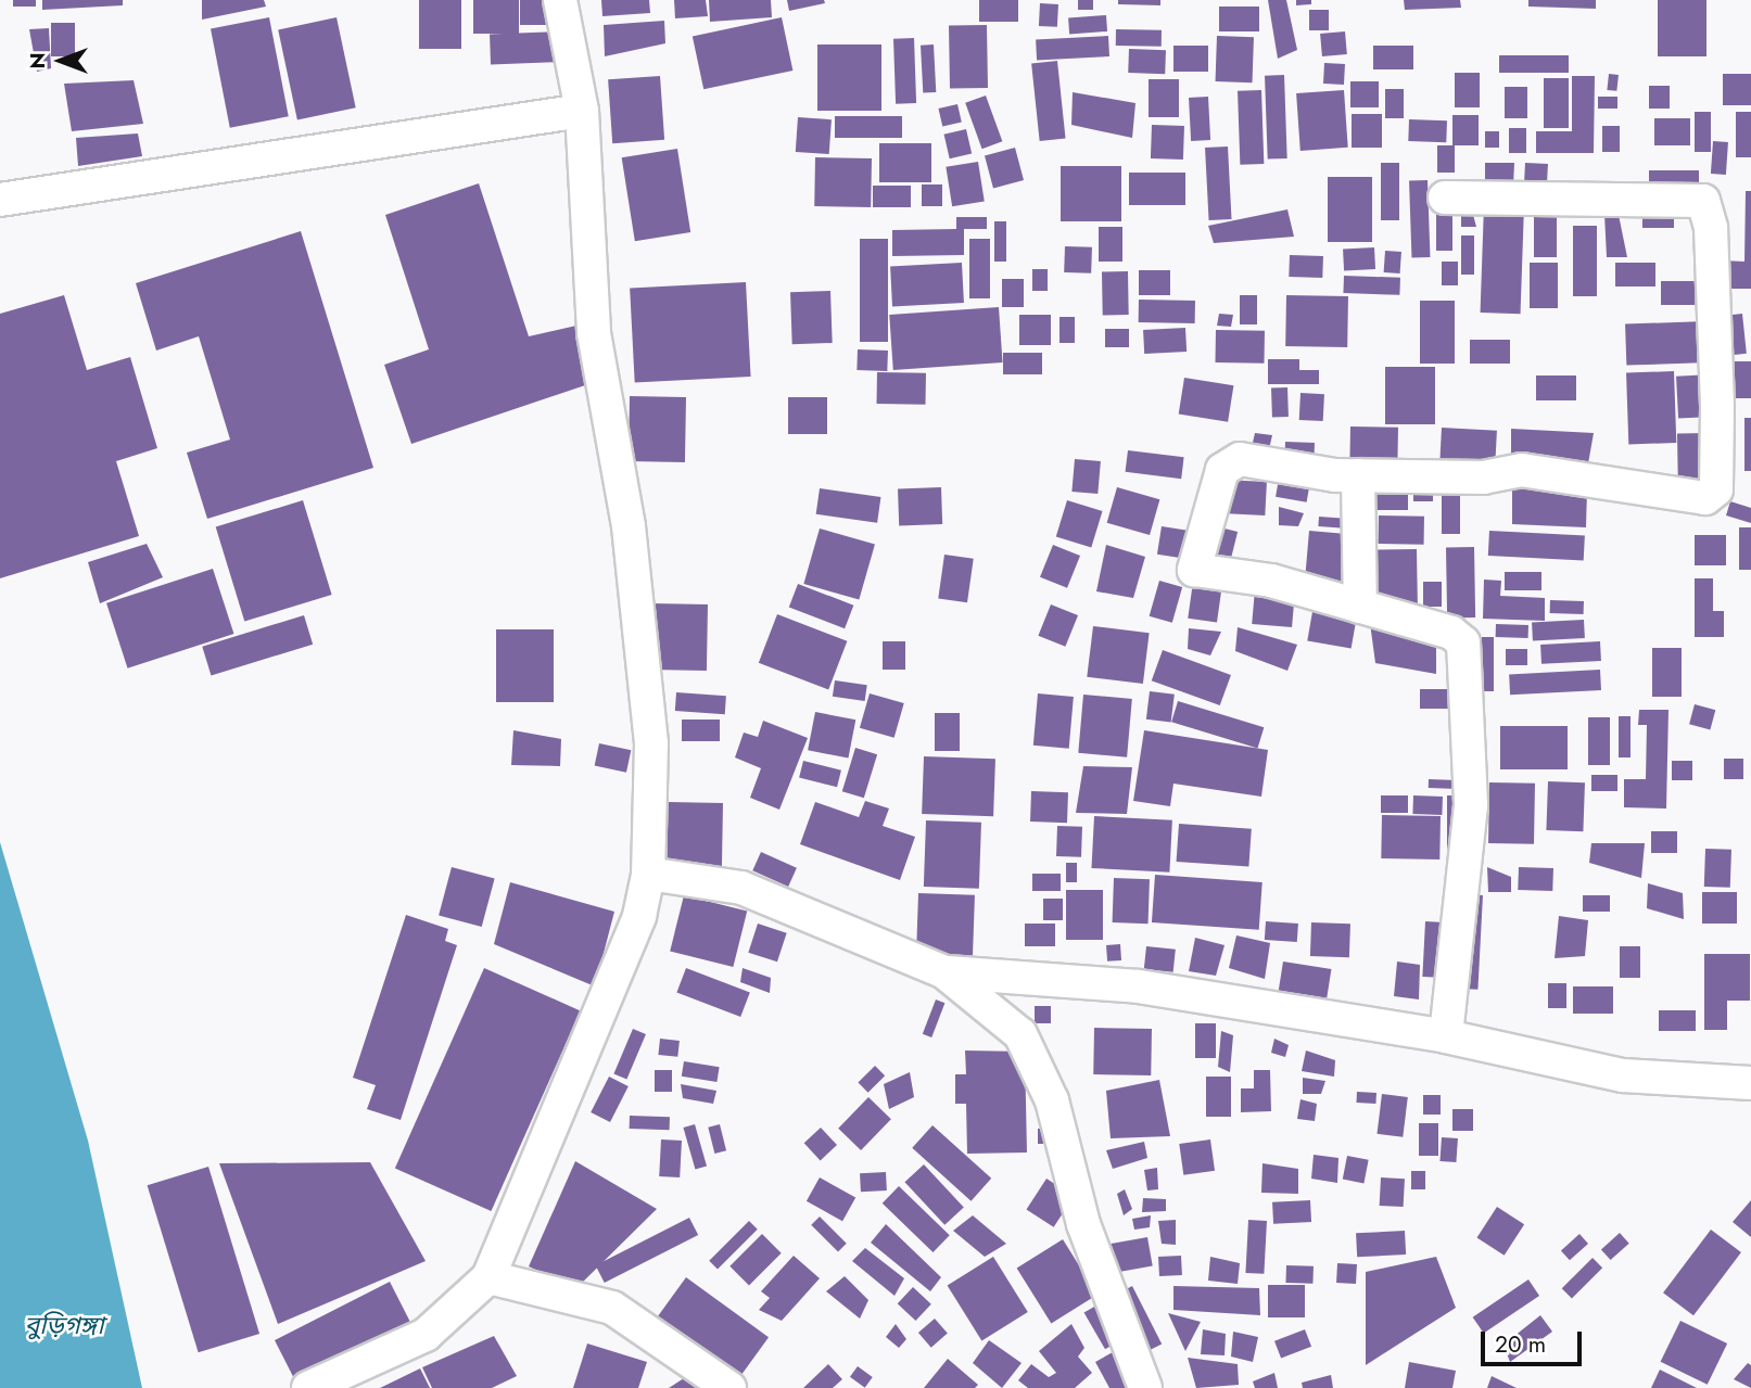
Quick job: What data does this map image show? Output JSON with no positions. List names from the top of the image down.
{
  "water": ["বুড়িগঙ্গা"],
  "scale_bar": "20 m",
  "north": "left"
}
